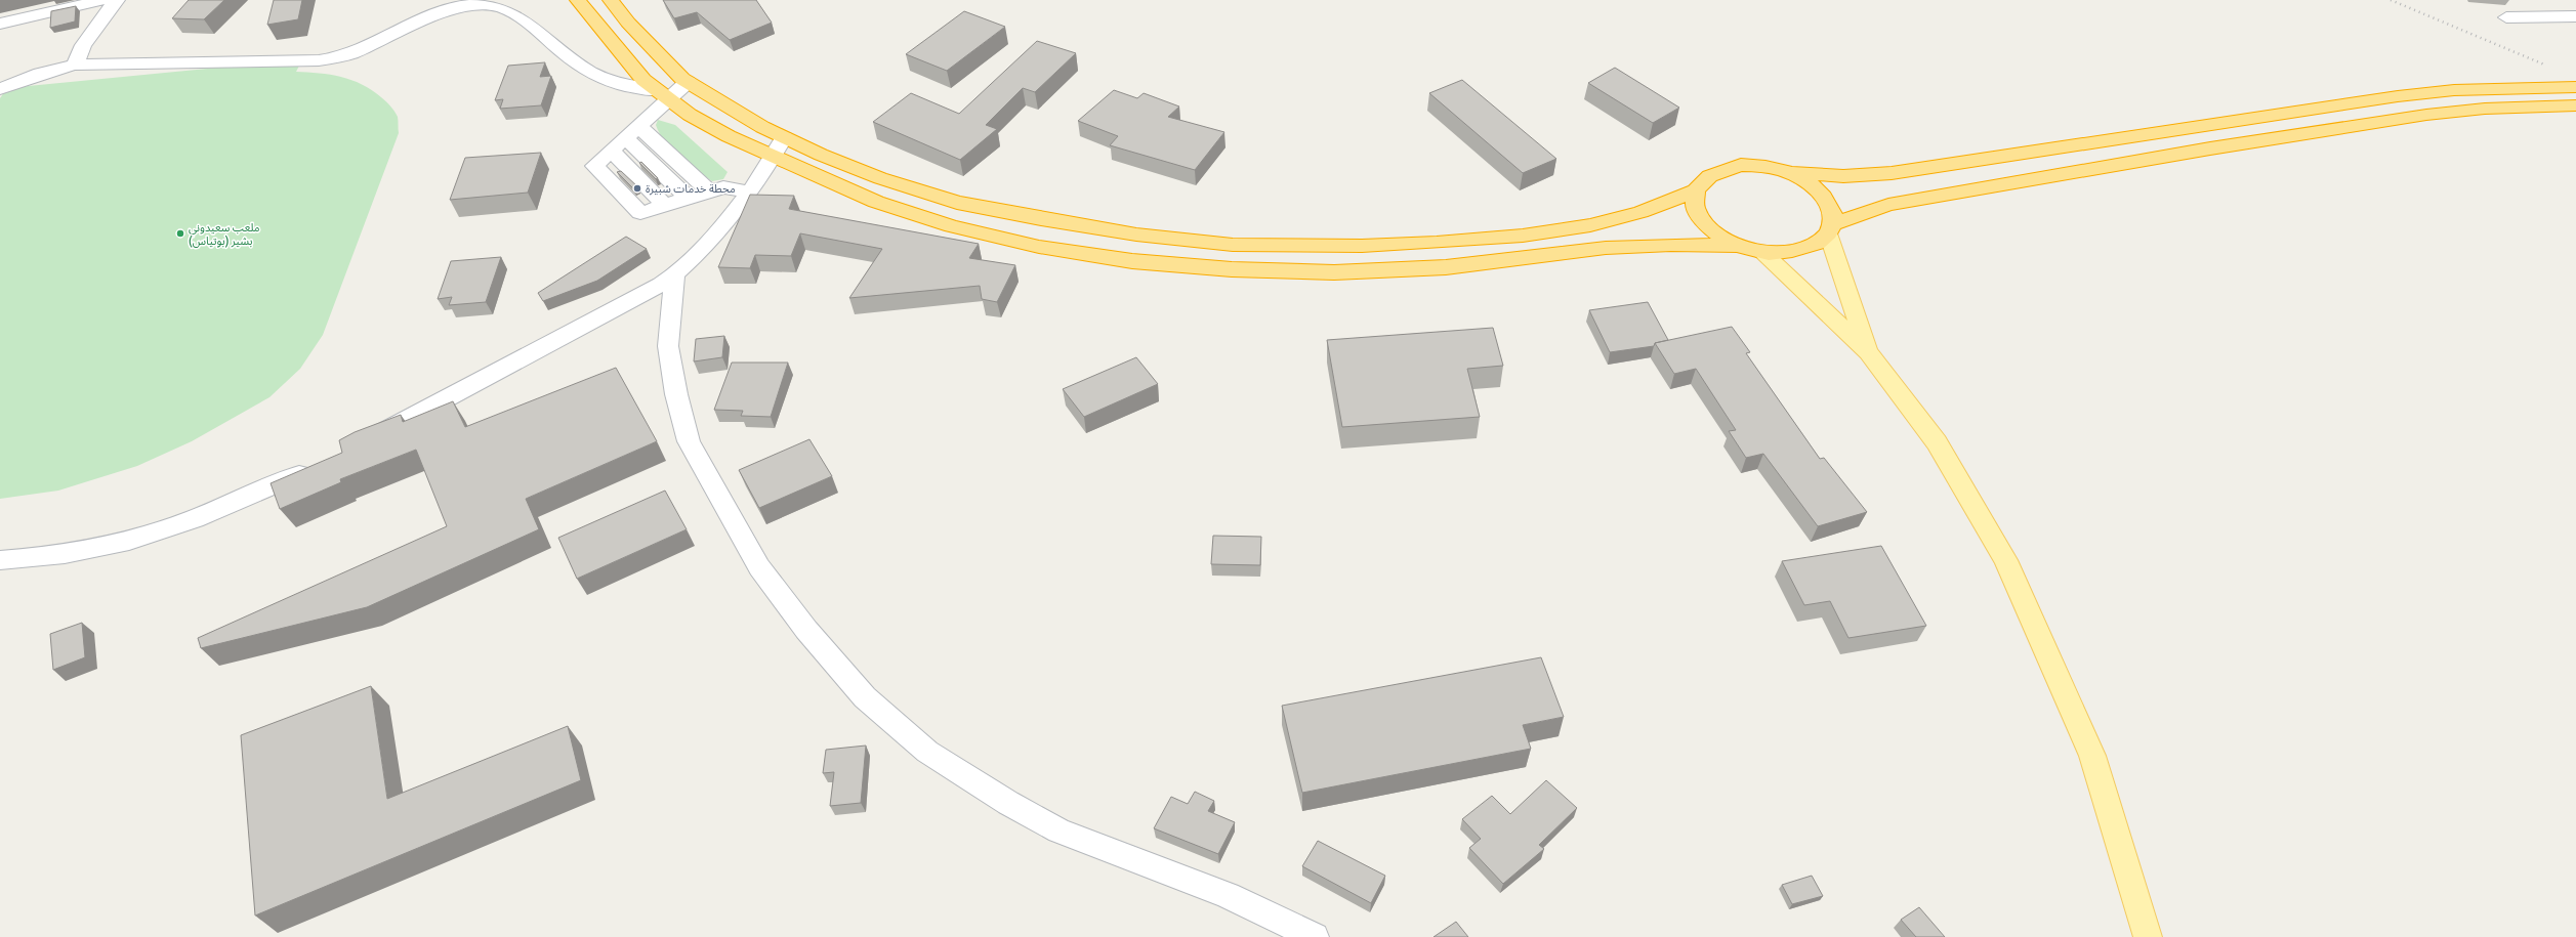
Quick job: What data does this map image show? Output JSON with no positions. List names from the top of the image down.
{
  "places": ["محطة خدمات شبيرة", "ملعب سعيدوني بشير (بوتياس)"]
}
